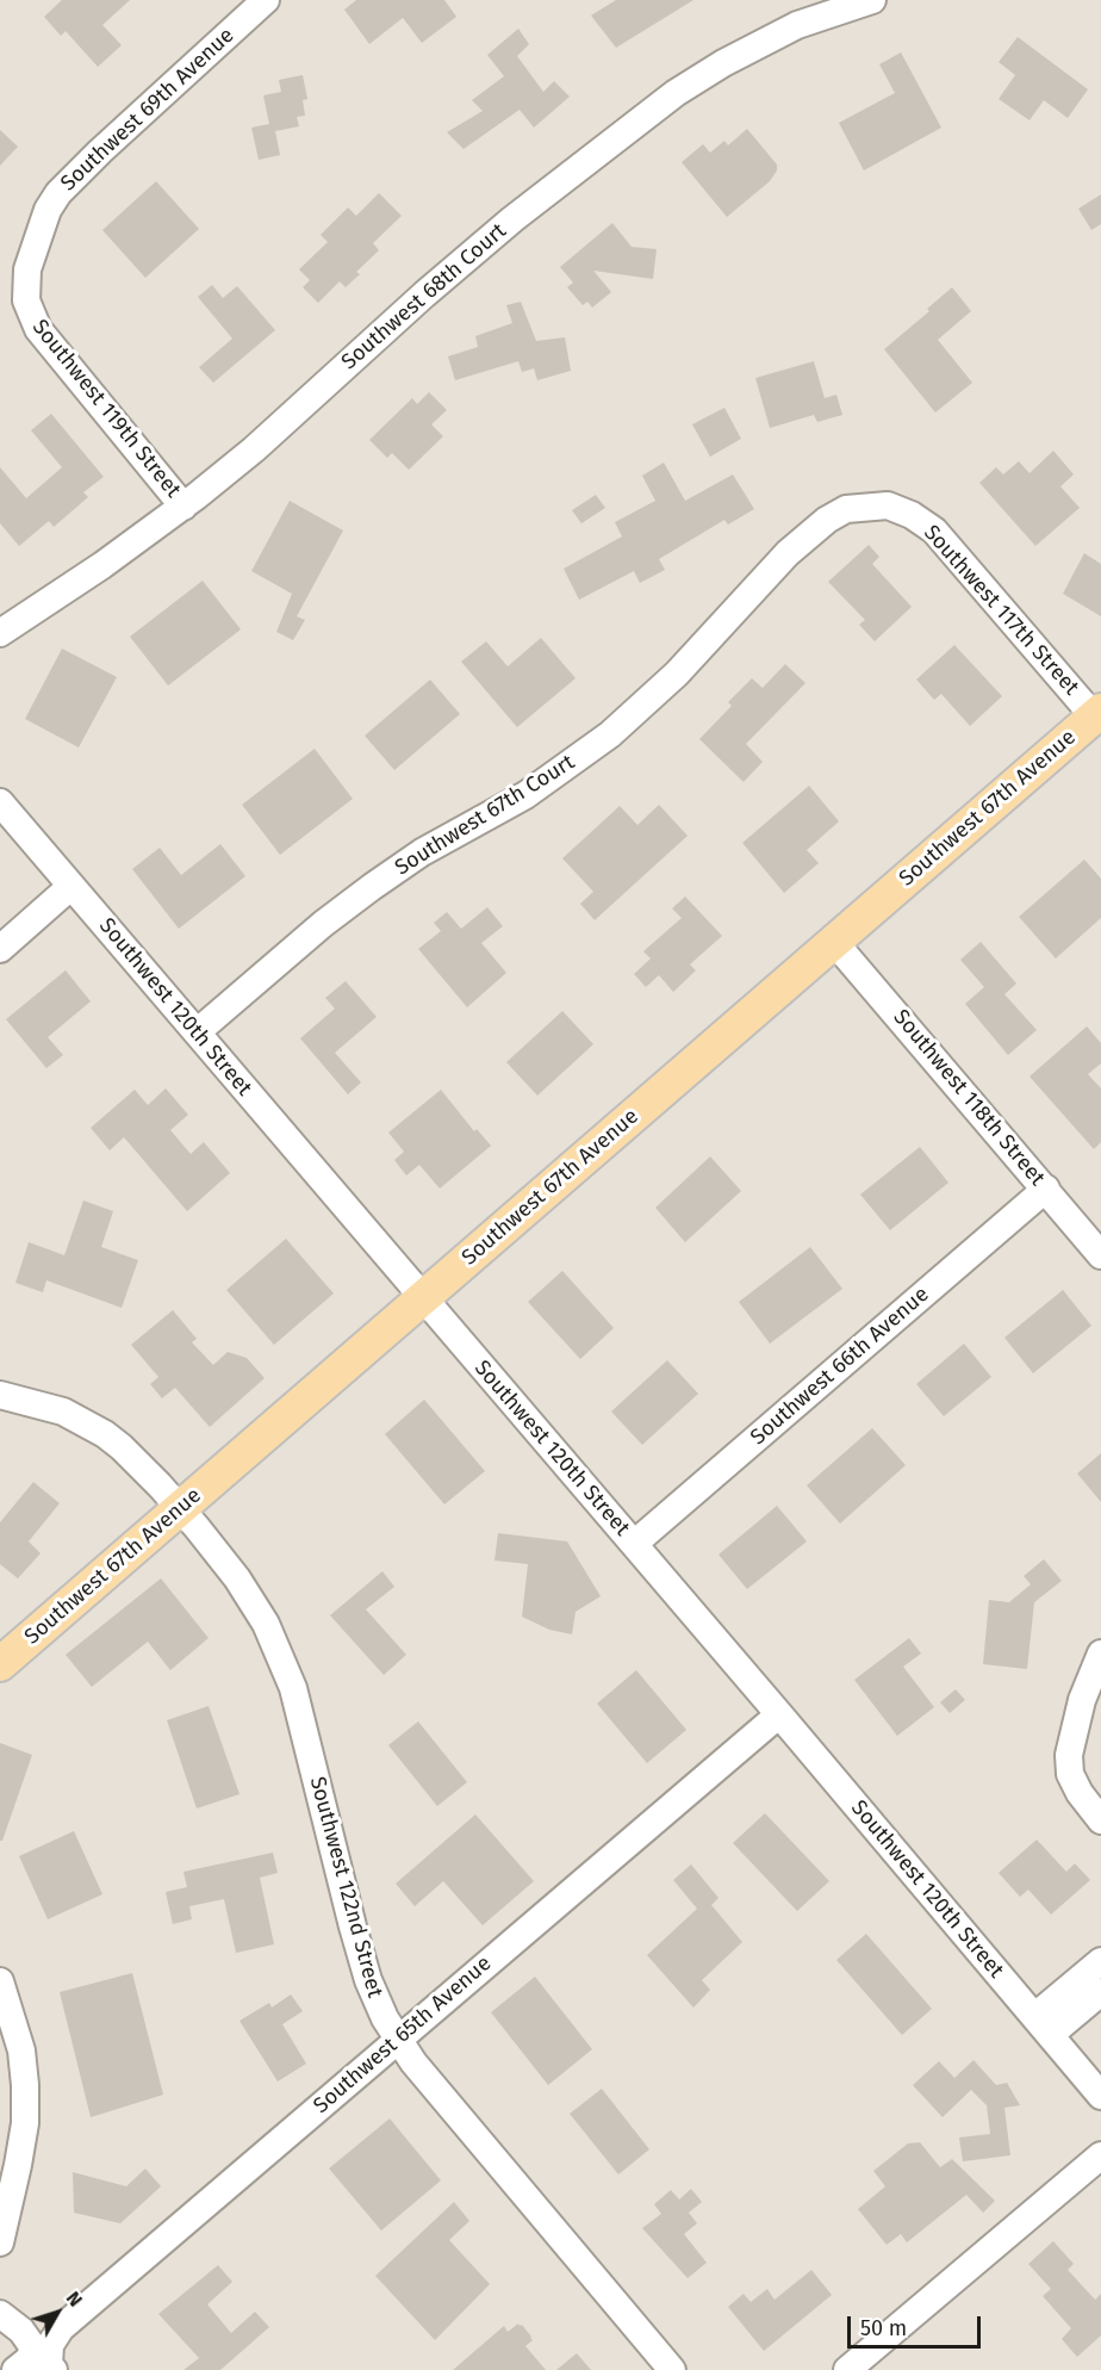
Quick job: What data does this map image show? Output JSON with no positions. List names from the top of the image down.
{
  "streets": {
    "main road": ["Southwest 67th Avenue"],
    "street": [
      "Southwest 69th Avenue",
      "Southwest 68th Court",
      "Southwest 119th Street",
      "Southwest 117th Street",
      "Southwest 67th Court",
      "Southwest 120th Street",
      "Southwest 118th Street",
      "Southwest 66th Avenue",
      "Southwest 122nd Street",
      "Southwest 65th Avenue"
    ]
  },
  "crossings": [
    ["Southwest 69th Avenue", "Southwest 119th Street"],
    ["Southwest 68th Court", "Southwest 119th Street"],
    ["Southwest 117th Street", "Southwest 67th Avenue"],
    ["Southwest 117th Street", "Southwest 67th Court"],
    ["Southwest 67th Avenue", "Southwest 120th Street"],
    ["Southwest 67th Avenue", "Southwest 118th Street"],
    ["Southwest 67th Avenue", "Southwest 122nd Street"],
    ["Southwest 67th Court", "Southwest 120th Street"],
    ["Southwest 120th Street", "Southwest 66th Avenue"],
    ["Southwest 120th Street", "Southwest 65th Avenue"],
    ["Southwest 118th Street", "Southwest 66th Avenue"],
    ["Southwest 122nd Street", "Southwest 65th Avenue"]
  ],
  "scale_bar": "50 m",
  "north": "top right"
}
